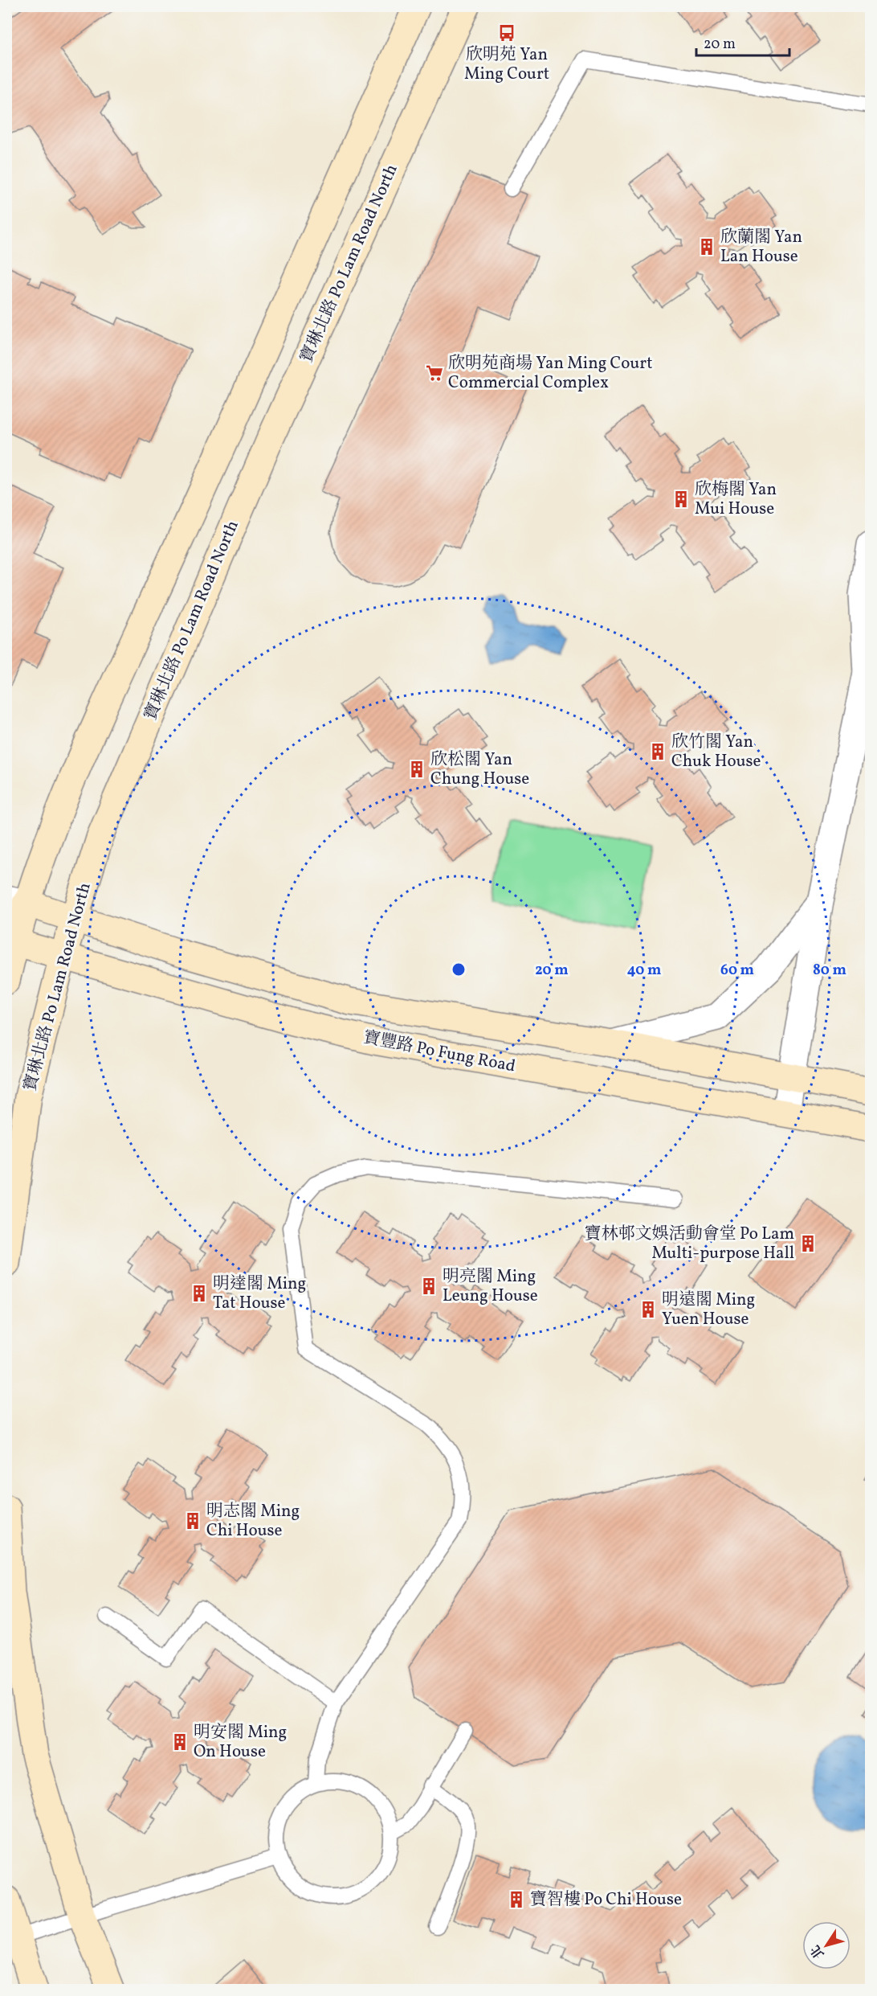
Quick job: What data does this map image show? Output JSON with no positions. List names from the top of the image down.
{
  "streets": {
    "main road": ["寶琳北路 Po Lam Road North", "寶豐路 Po Fung Road"]
  },
  "crossings": [
    ["寶琳北路 Po Lam Road North", "寶豐路 Po Fung Road"]
  ],
  "places": {
    "bus stop": ["欣明苑 Yan Ming Court"],
    "building": [
      "欣蘭閣 Yan Lan House",
      "欣梅閣 Yan Mui House",
      "欣竹閣 Yan Chuk House",
      "欣松閣 Yan Chung House",
      "寶林邨文娛活動會堂 Po Lam Multi-purpose Hall",
      "明亮閣 Ming Leung House",
      "明達閣 Ming Tat House",
      "明遠閣 Ming Yuen House",
      "明志閣 Ming Chi House",
      "明安閣 Ming On House",
      "寶智樓 Po Chi House"
    ],
    "supermarket": ["欣明苑商場 Yan Ming Court Commercial Complex"]
  },
  "scale_bar": "20 m",
  "north": "bottom left",
  "rings": [
    "20 m",
    "40 m",
    "60 m",
    "80 m"
  ]
}
